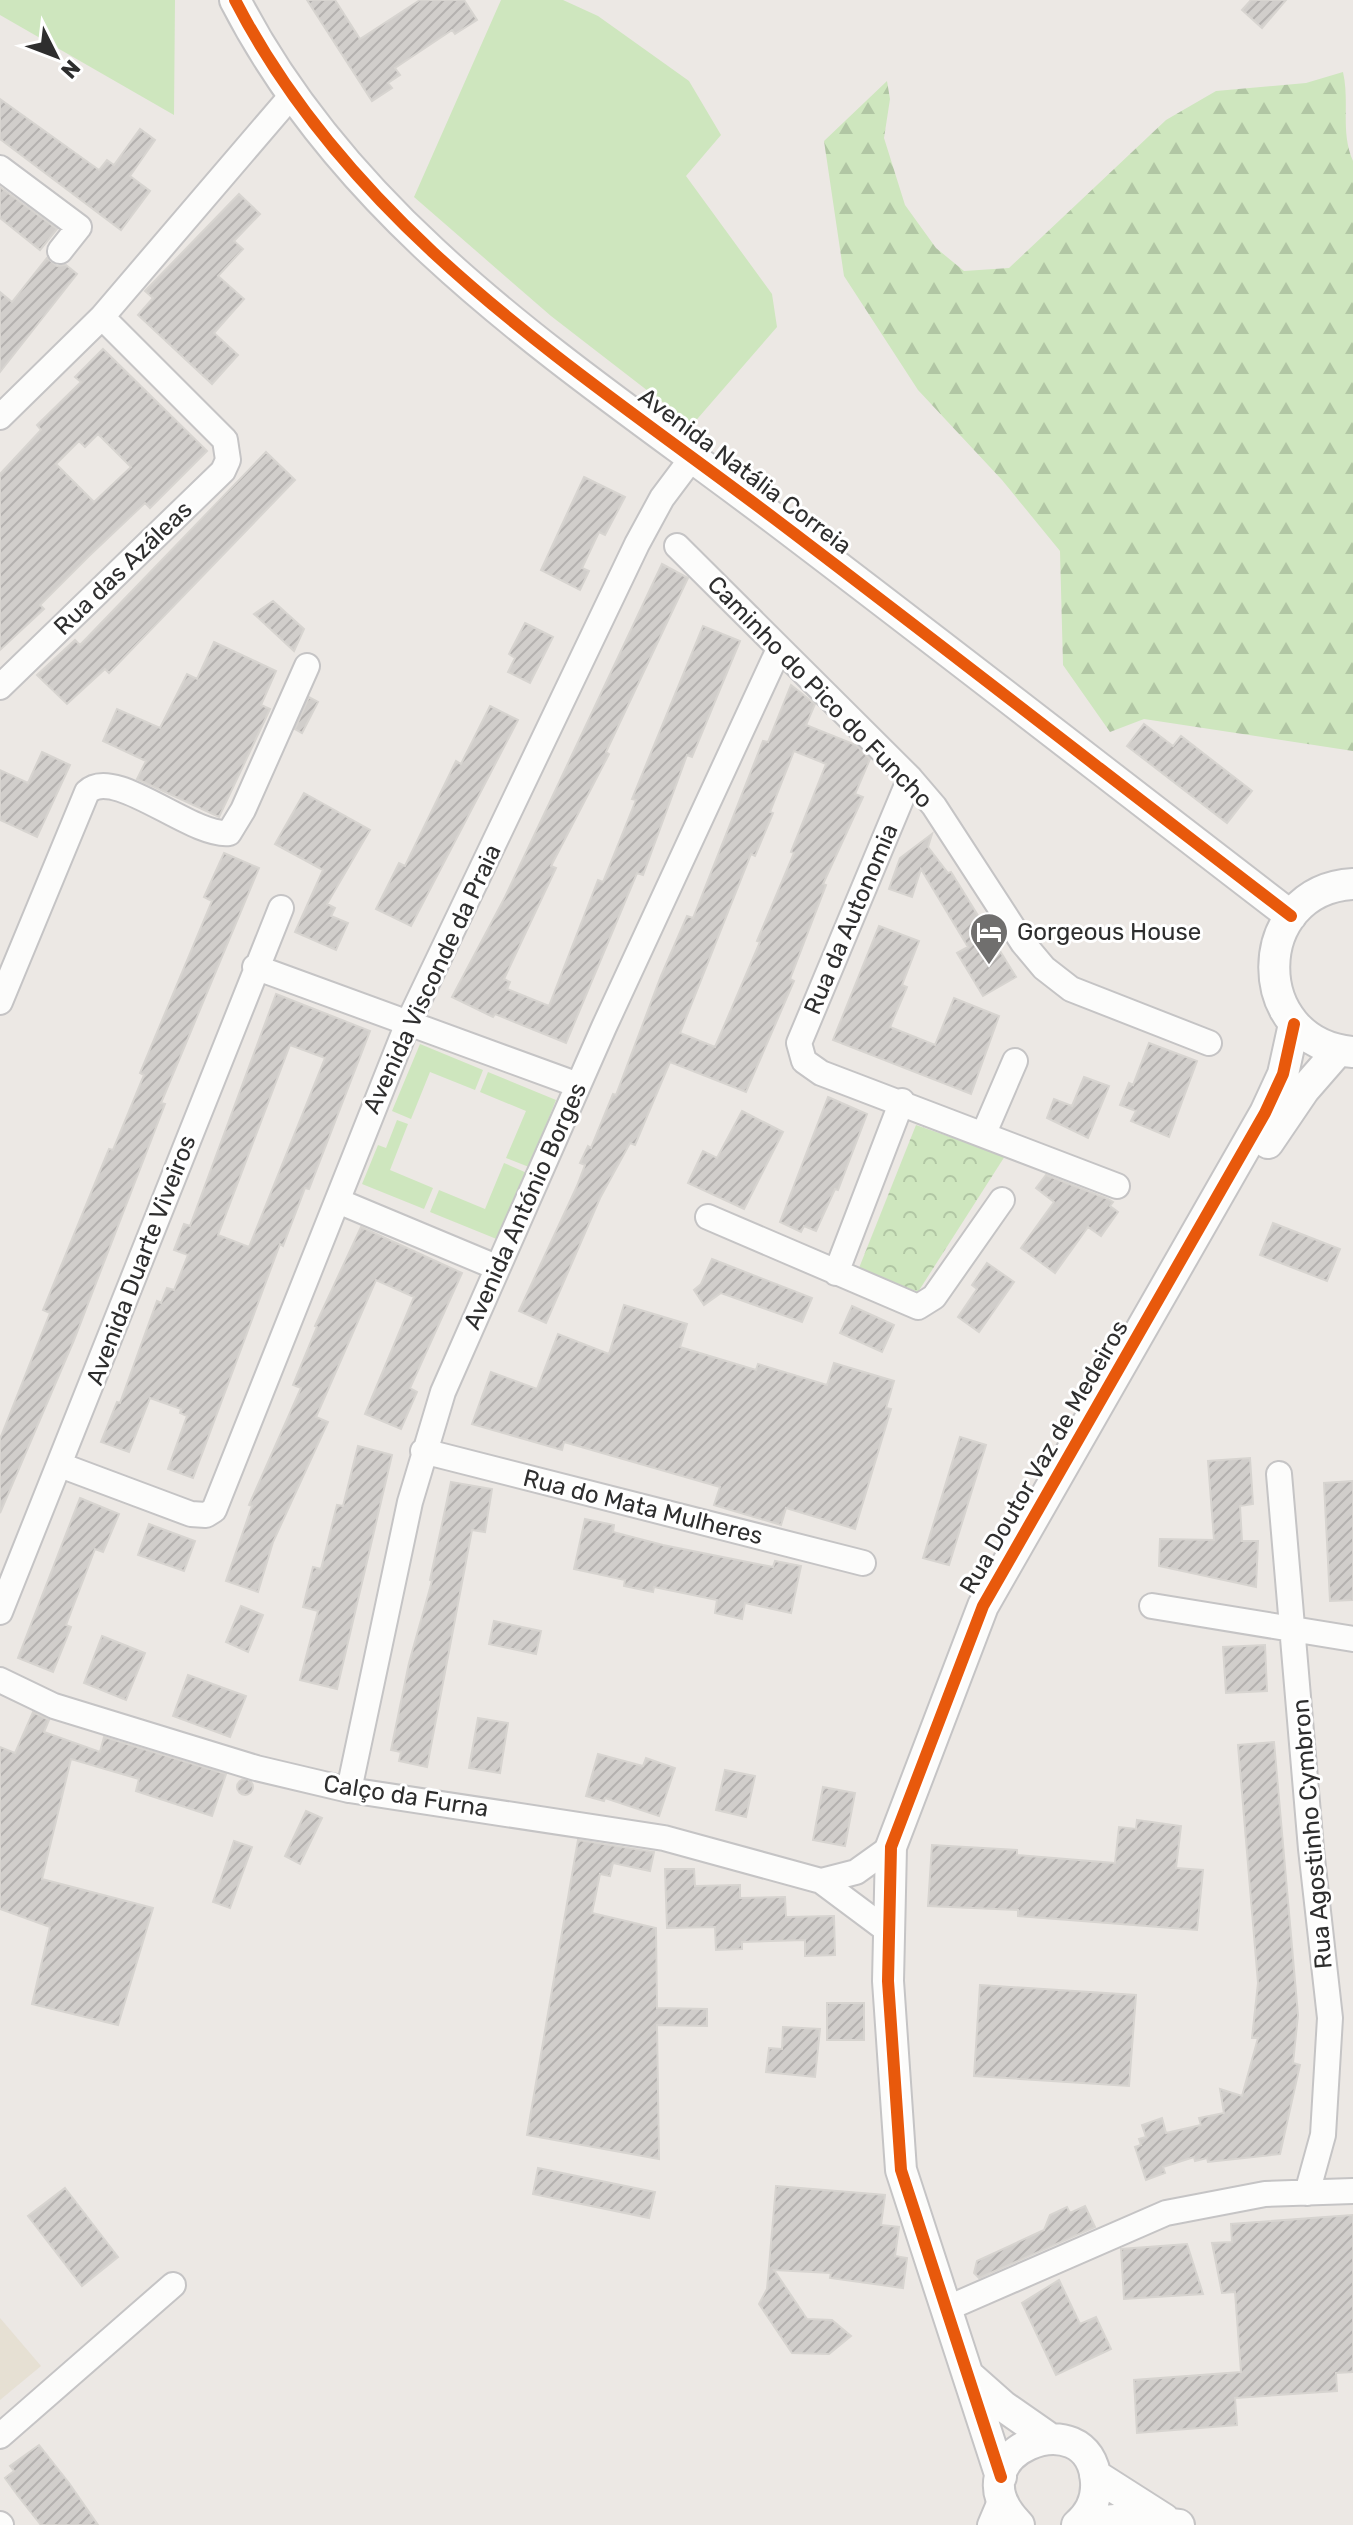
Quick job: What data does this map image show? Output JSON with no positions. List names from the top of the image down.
{
  "streets": {
    "street": [
      "Avenida Natália Correia",
      "Rua das Azáleas",
      "Caminho do Pico do Funcho",
      "Rua da Autonomia",
      "Avenida Visconde da Praia",
      "Avenida António Borges",
      "Avenida Duarte Viveiros",
      "Rua Doutor Vaz de Medeiros",
      "Rua do Mata Mulheres",
      "Calço da Furna",
      "Rua Agostinho Cymbron"
    ]
  },
  "crossings": [
    ["Avenida Natália Correia", "Avenida Visconde da Praia"],
    ["Caminho do Pico do Funcho", "Rua da Autonomia"],
    ["Caminho do Pico do Funcho", "Avenida António Borges"],
    ["Avenida Visconde da Praia", "Avenida Duarte Viveiros"],
    ["Avenida António Borges", "Rua do Mata Mulheres"],
    ["Avenida António Borges", "Calço da Furna"],
    ["Rua Doutor Vaz de Medeiros", "Calço da Furna"]
  ],
  "places": {
    "hotel": ["Gorgeous House"]
  },
  "north": "bottom right"
}
